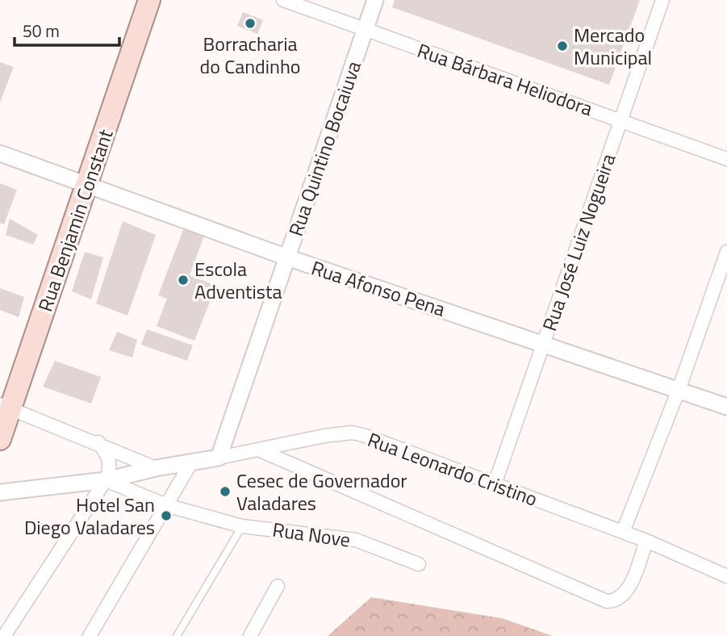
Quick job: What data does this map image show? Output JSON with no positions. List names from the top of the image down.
{
  "streets": {
    "main road": ["Rua Benjamin Constant"],
    "street": [
      "Rua Bárbara Heliodora",
      "Rua Quintino Bocaiuva",
      "Rua José Luiz Nogueira",
      "Rua Afonso Pena",
      "Rua Leonardo Cristino",
      "Rua Nove"
    ]
  },
  "crossings": [
    ["Rua Bárbara Heliodora", "Rua Quintino Bocaiuva"],
    ["Rua Bárbara Heliodora", "Rua José Luiz Nogueira"],
    ["Rua Quintino Bocaiuva", "Rua Afonso Pena"],
    ["Rua Quintino Bocaiuva", "Rua Leonardo Cristino"],
    ["Rua Benjamin Constant", "Rua Afonso Pena"],
    ["Rua José Luiz Nogueira", "Rua Afonso Pena"],
    ["Rua José Luiz Nogueira", "Rua Leonardo Cristino"],
    ["Rua Leonardo Cristino", "Rua Nove"]
  ],
  "places": [
    "Borracharia do Candinho",
    "Mercado Municipal",
    "Escola Adventista",
    "Cesec de Governador Valadares",
    "Hotel San Diego Valadares"
  ],
  "scale_bar": "50 m"
}
